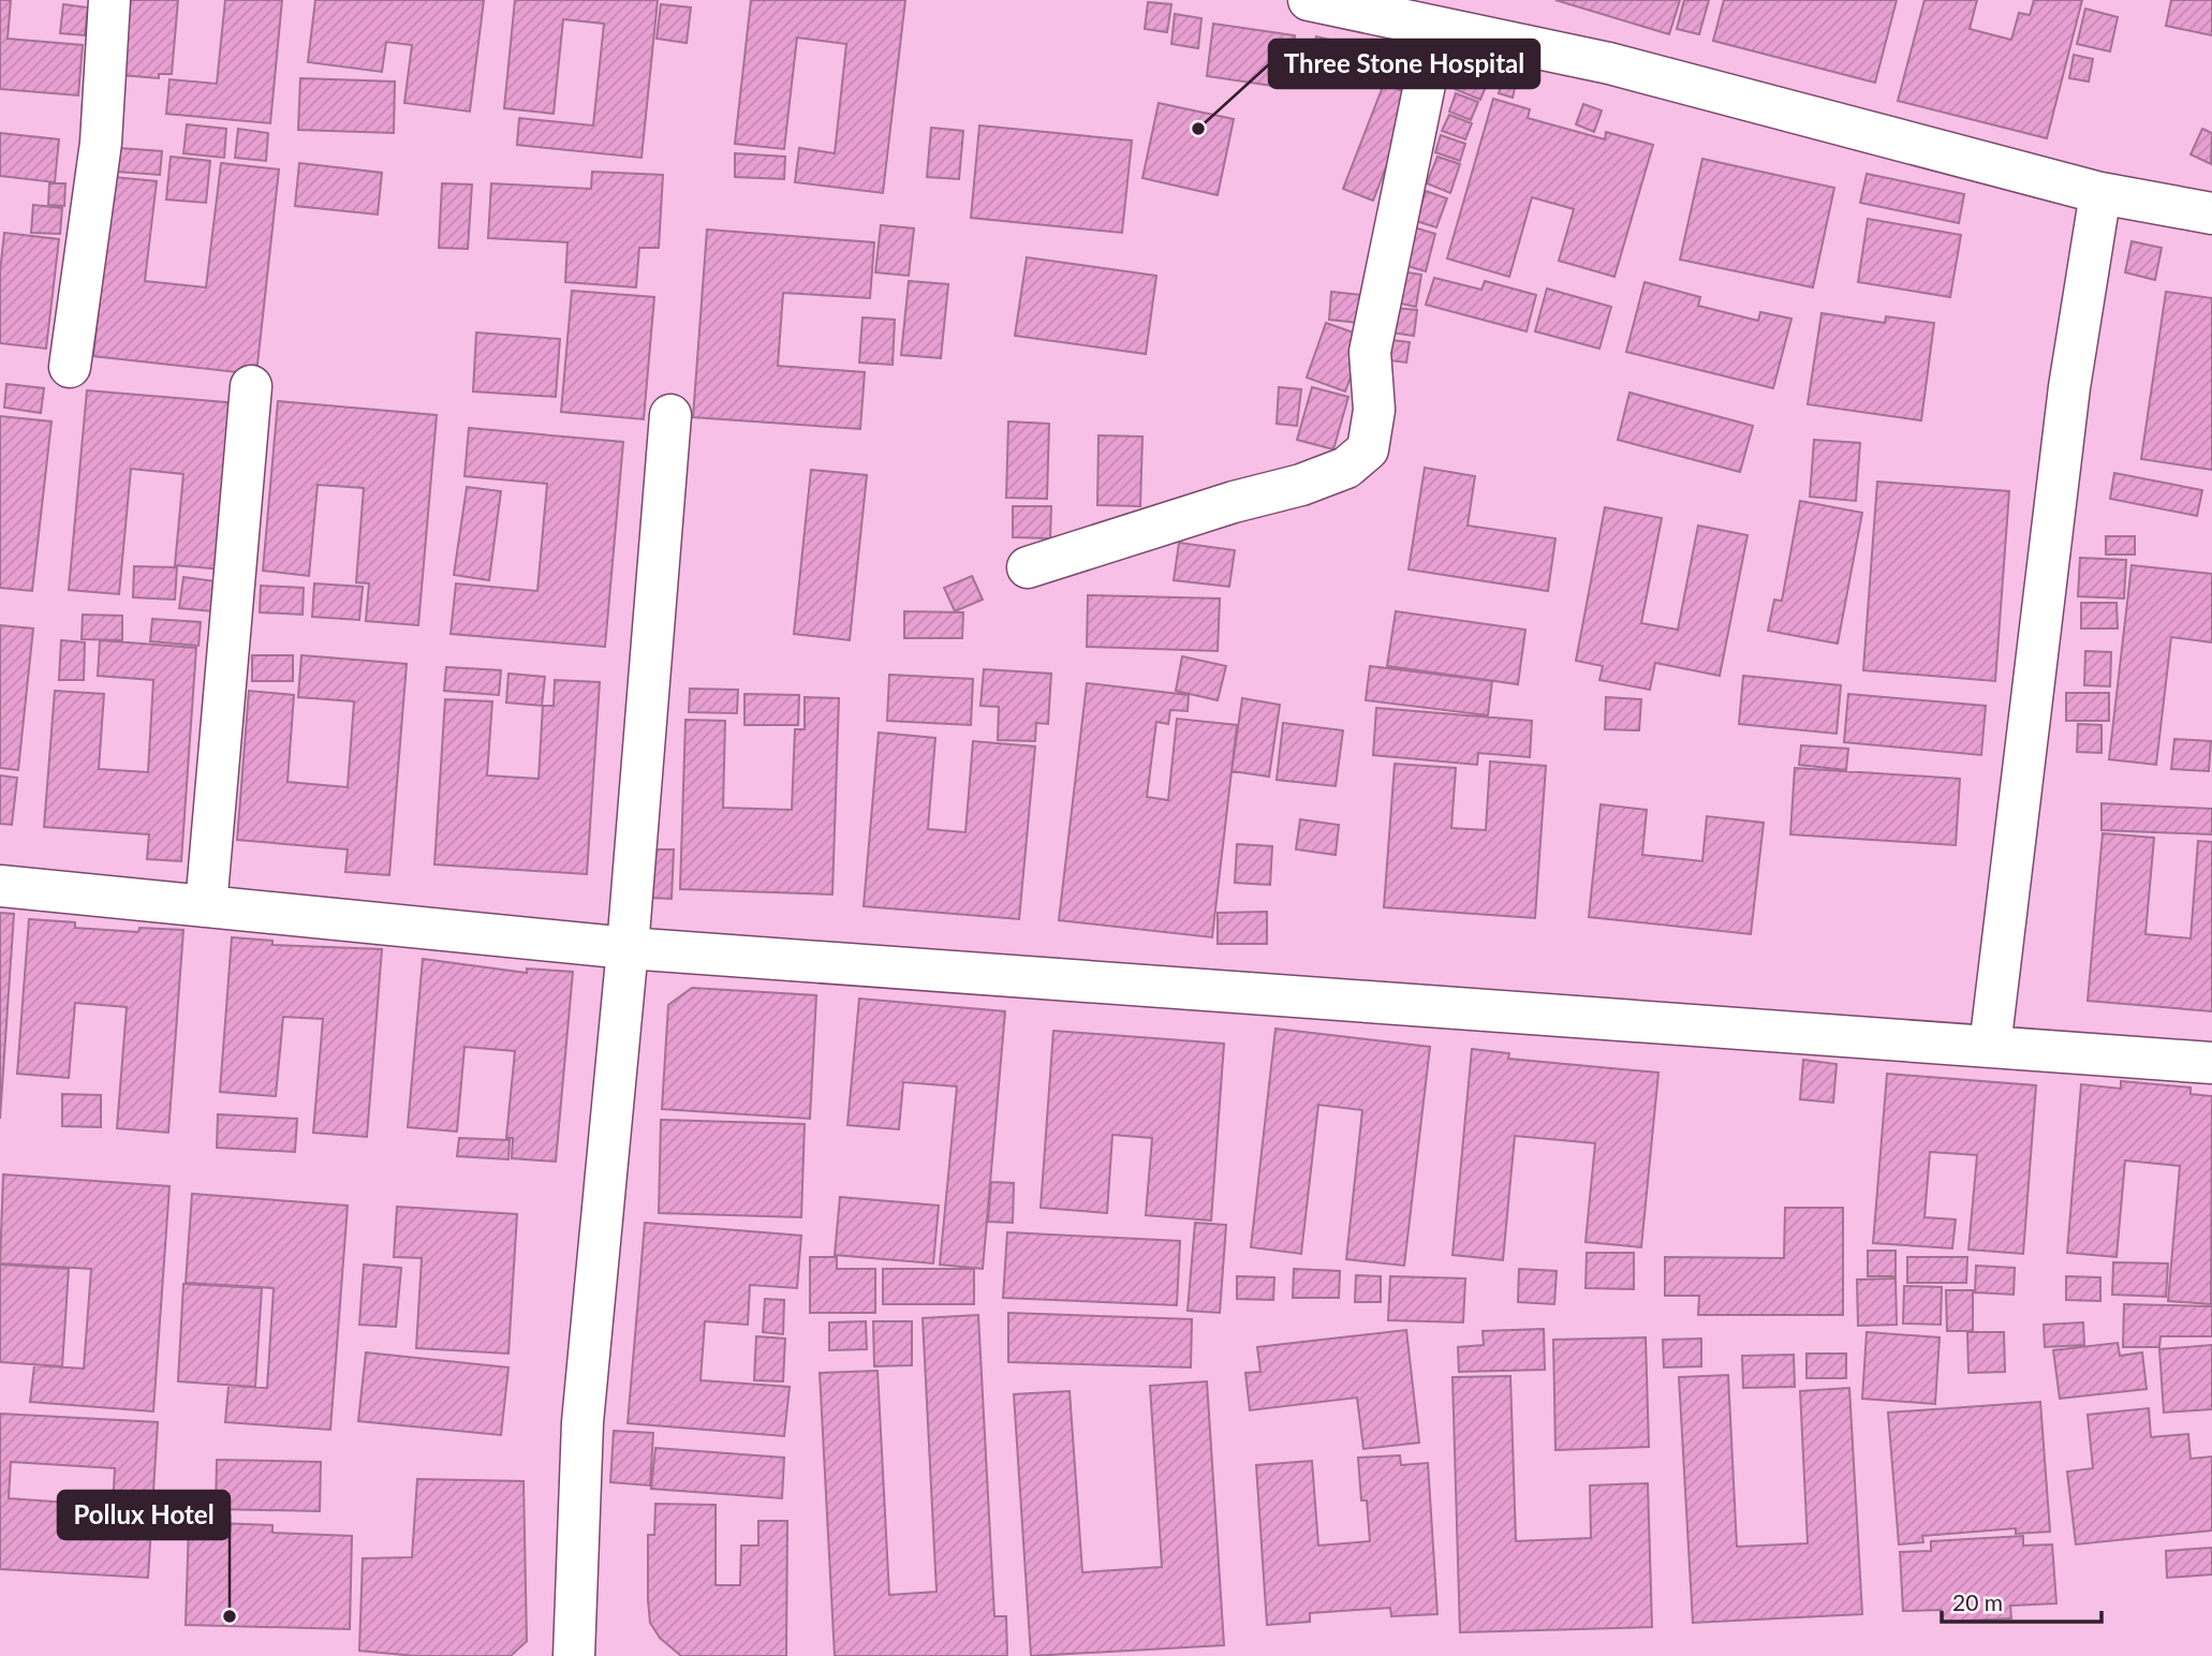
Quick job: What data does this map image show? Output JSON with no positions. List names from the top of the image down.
{
  "places": ["Three Stone Hospital", "Pollux Hotel"],
  "scale_bar": "20 m"
}
